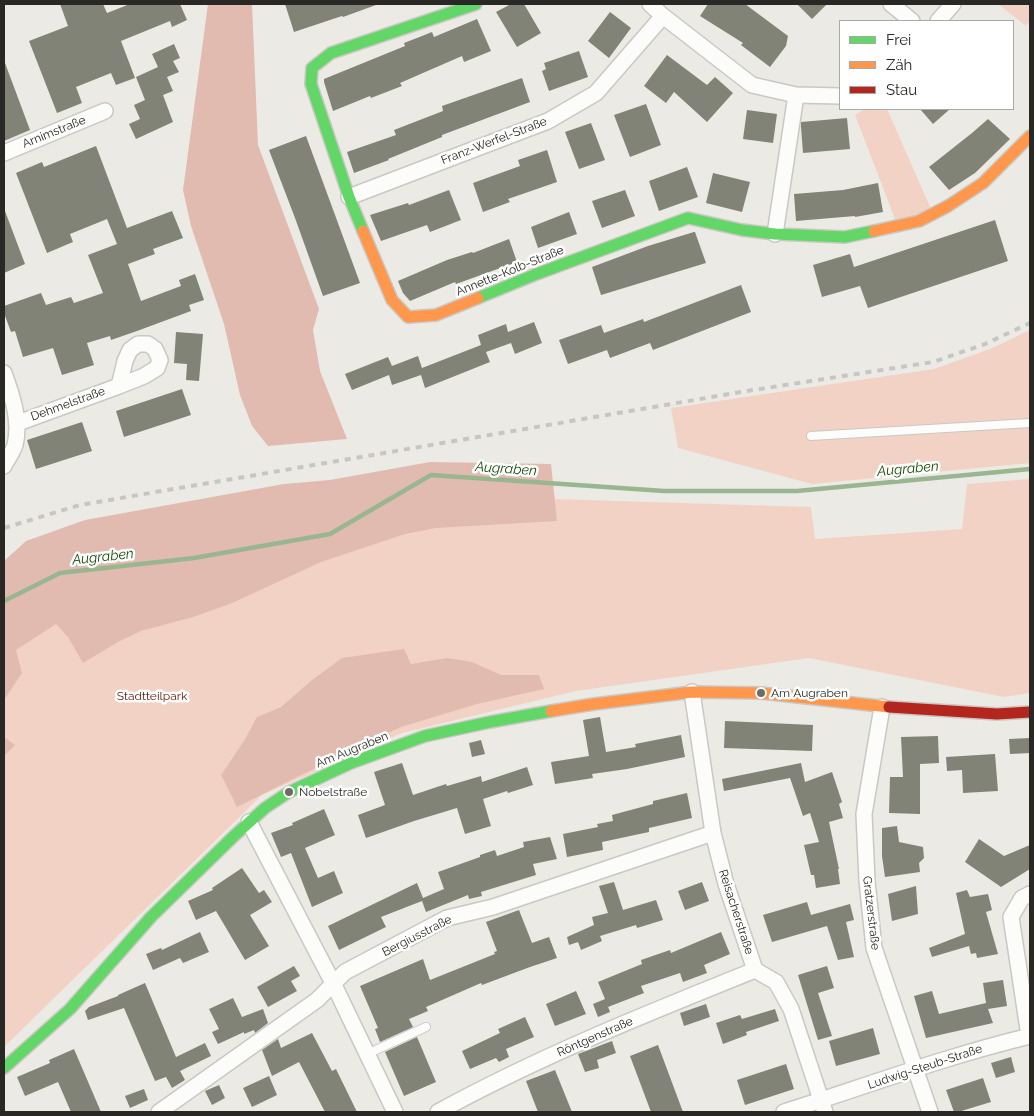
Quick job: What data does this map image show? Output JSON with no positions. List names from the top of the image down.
{
  "streets": {
    "street": [
      "Arnimstraße",
      "Franz-Werfel-Straße",
      "Annette-Kolb-Straße",
      "Dehmelstraße",
      "Am Augraben",
      "Reisacherstraße",
      "Gratzerstraße",
      "Bergiusstraße",
      "Röntgenstraße",
      "Ludwig-Steub-Straße"
    ]
  },
  "crossings": [
    ["Franz-Werfel-Straße", "Annette-Kolb-Straße"],
    ["Am Augraben", "Reisacherstraße"],
    ["Am Augraben", "Gratzerstraße"],
    ["Reisacherstraße", "Bergiusstraße"],
    ["Reisacherstraße", "Röntgenstraße"],
    ["Reisacherstraße", "Ludwig-Steub-Straße"],
    ["Gratzerstraße", "Ludwig-Steub-Straße"]
  ],
  "water": ["Augraben"],
  "parks": ["Stadtteilpark"],
  "places": ["Am Augraben", "Nobelstraße"],
  "legend": ["Frei", "Zäh", "Stau"]
}
